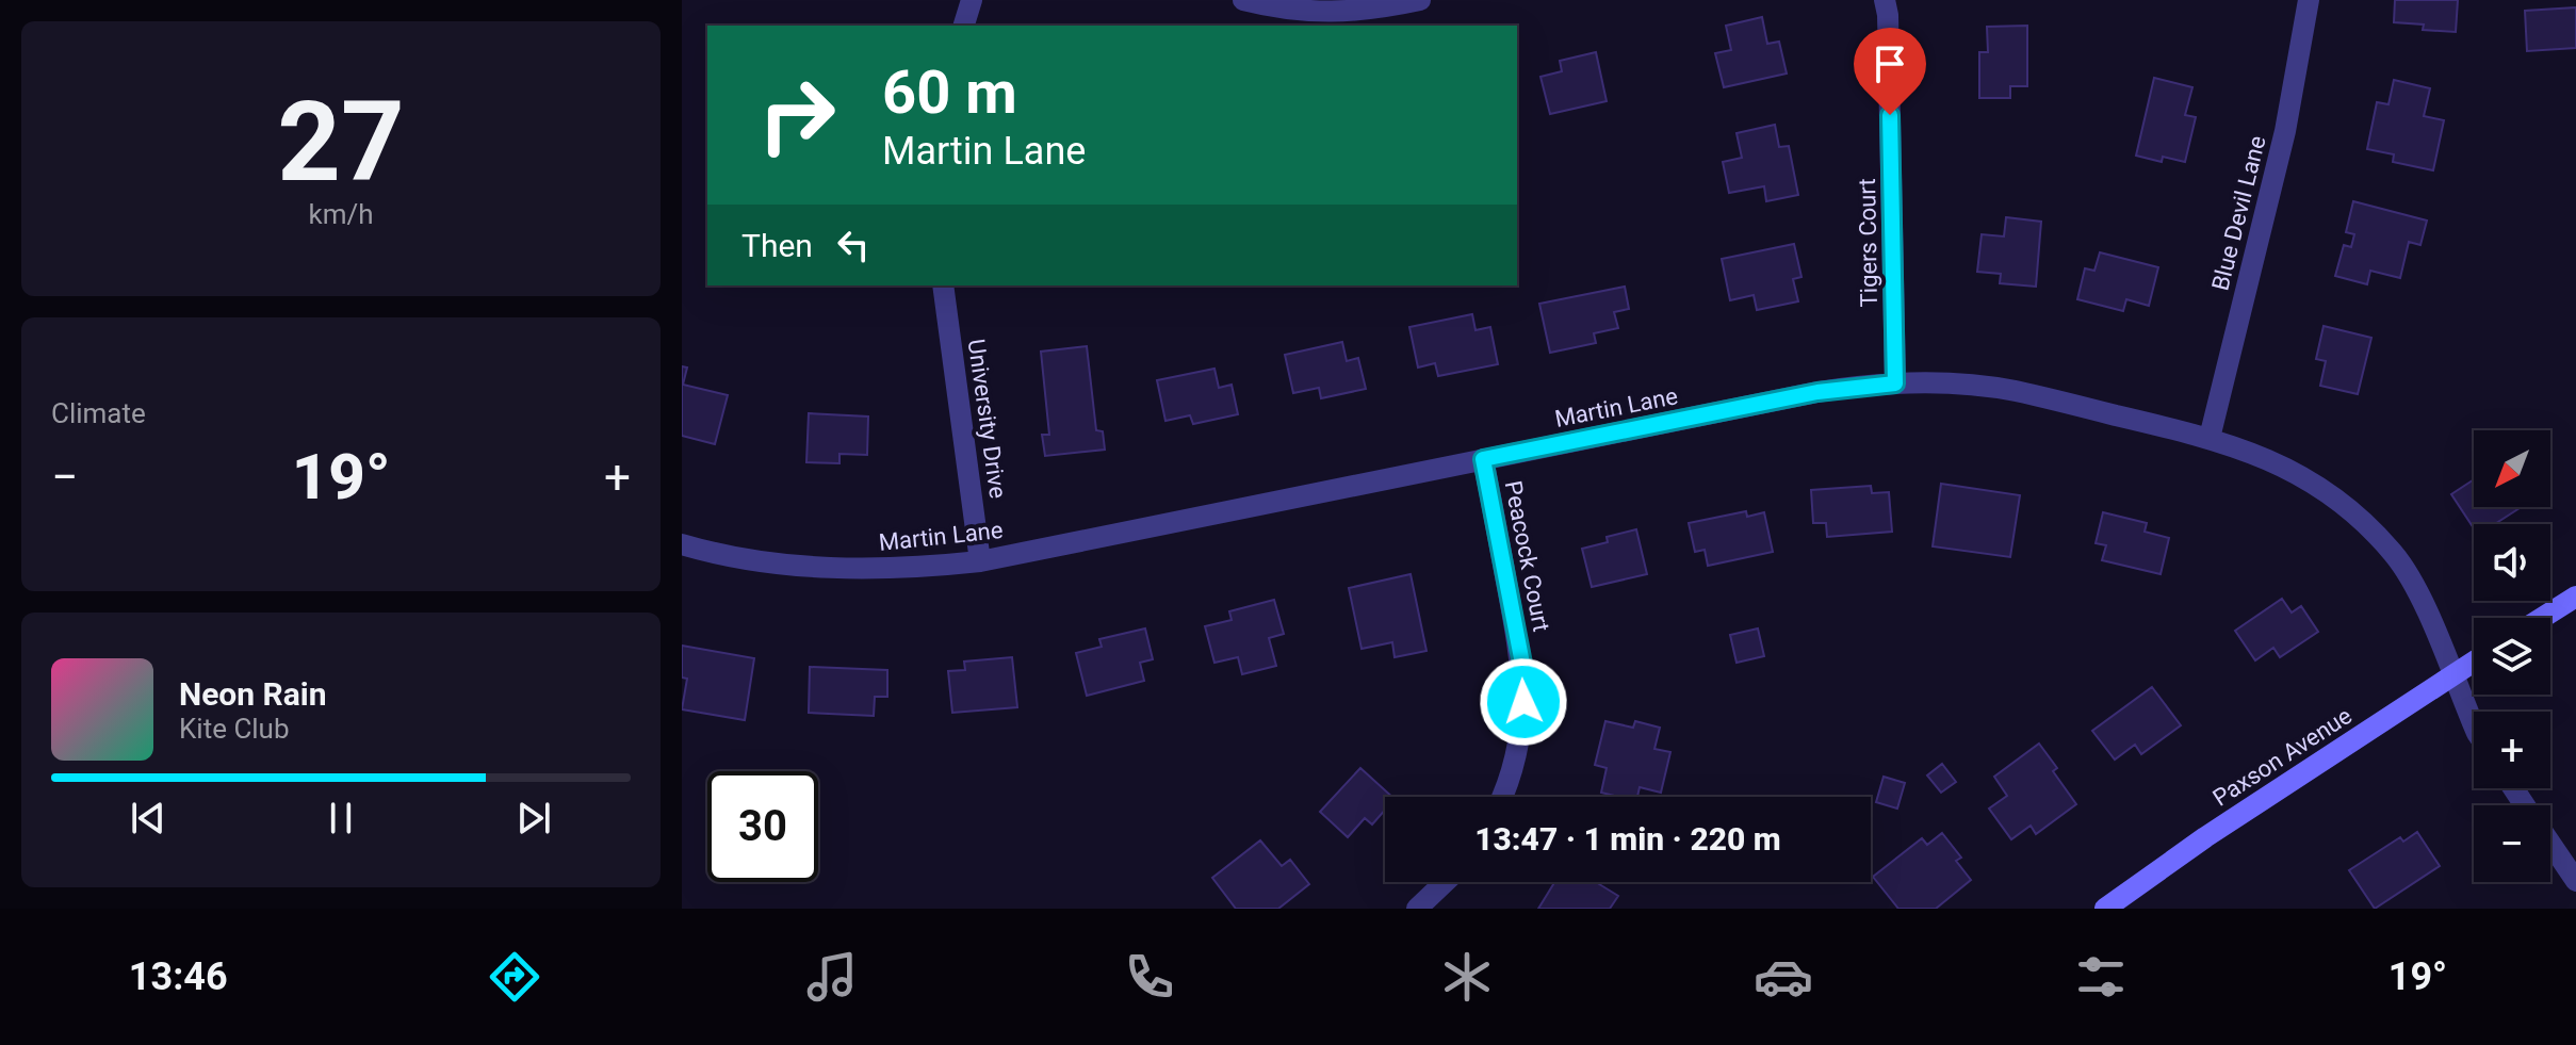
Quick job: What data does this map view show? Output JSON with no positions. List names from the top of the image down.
{
  "streets": {
    "street": [
      "Blue Devil Lane",
      "Tigers Court",
      "Martin Lane",
      "University Drive",
      "Peacock Court",
      "Paxson Avenue"
    ]
  },
  "crossings": [
    ["Blue Devil Lane", "Martin Lane"],
    ["Tigers Court", "Martin Lane"],
    ["Martin Lane", "University Drive"],
    ["Martin Lane", "Peacock Court"],
    ["Martin Lane", "Paxson Avenue"]
  ],
  "north": "bottom left",
  "page": {
    "tile": [
      ["27", "km/h"],
      "Climate"
    ],
    "turn": ["60 m", "Martin Lane"],
    "then": "Then",
    "map_buttons": ["+", "−"],
    "heat": ["−", "19°", "+"],
    "song": ["Neon Rain", "Kite Club"],
    "limit": "30",
    "trip": "13:47 · 1 min · 220 m",
    "tabs": ["13:46", "19°"]
  }
}
